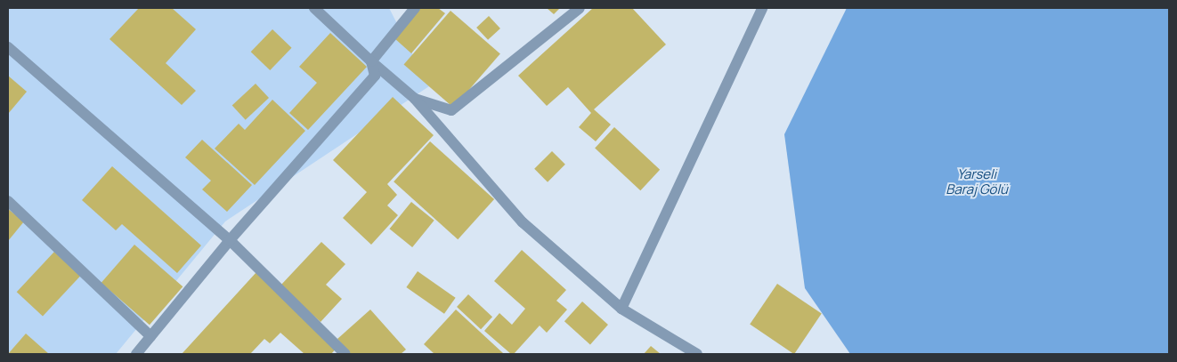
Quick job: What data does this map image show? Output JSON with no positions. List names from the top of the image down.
{
  "water": ["Yarseli Baraj Gölü"]
}
